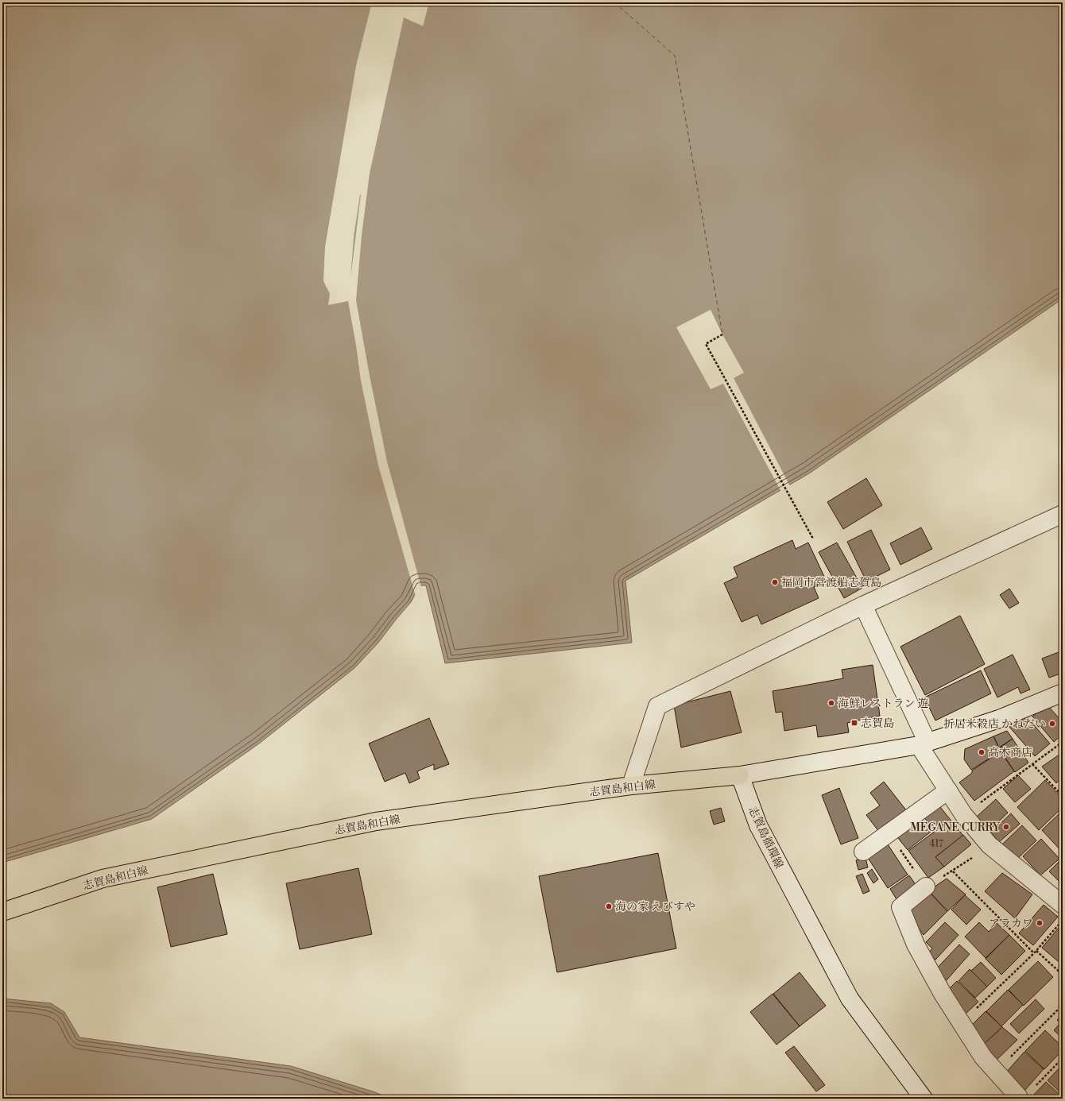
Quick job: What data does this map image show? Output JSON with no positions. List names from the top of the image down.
{
  "streets": {
    "main road": ["志賀島和白線"],
    "street": ["志賀島循環線"]
  },
  "crossings": [
    ["志賀島和白線", "志賀島循環線"]
  ],
  "places": {
    "other": [
      "福岡市営渡船志賀島",
      "海鮮レストラン 遊",
      "折居米穀店 かねだい",
      "高木商店",
      "MEGANE CURRY",
      "海の家 えびすや",
      "アラカワ"
    ],
    "transit": ["志賀島"]
  },
  "house_numbers": ["417"]
}
